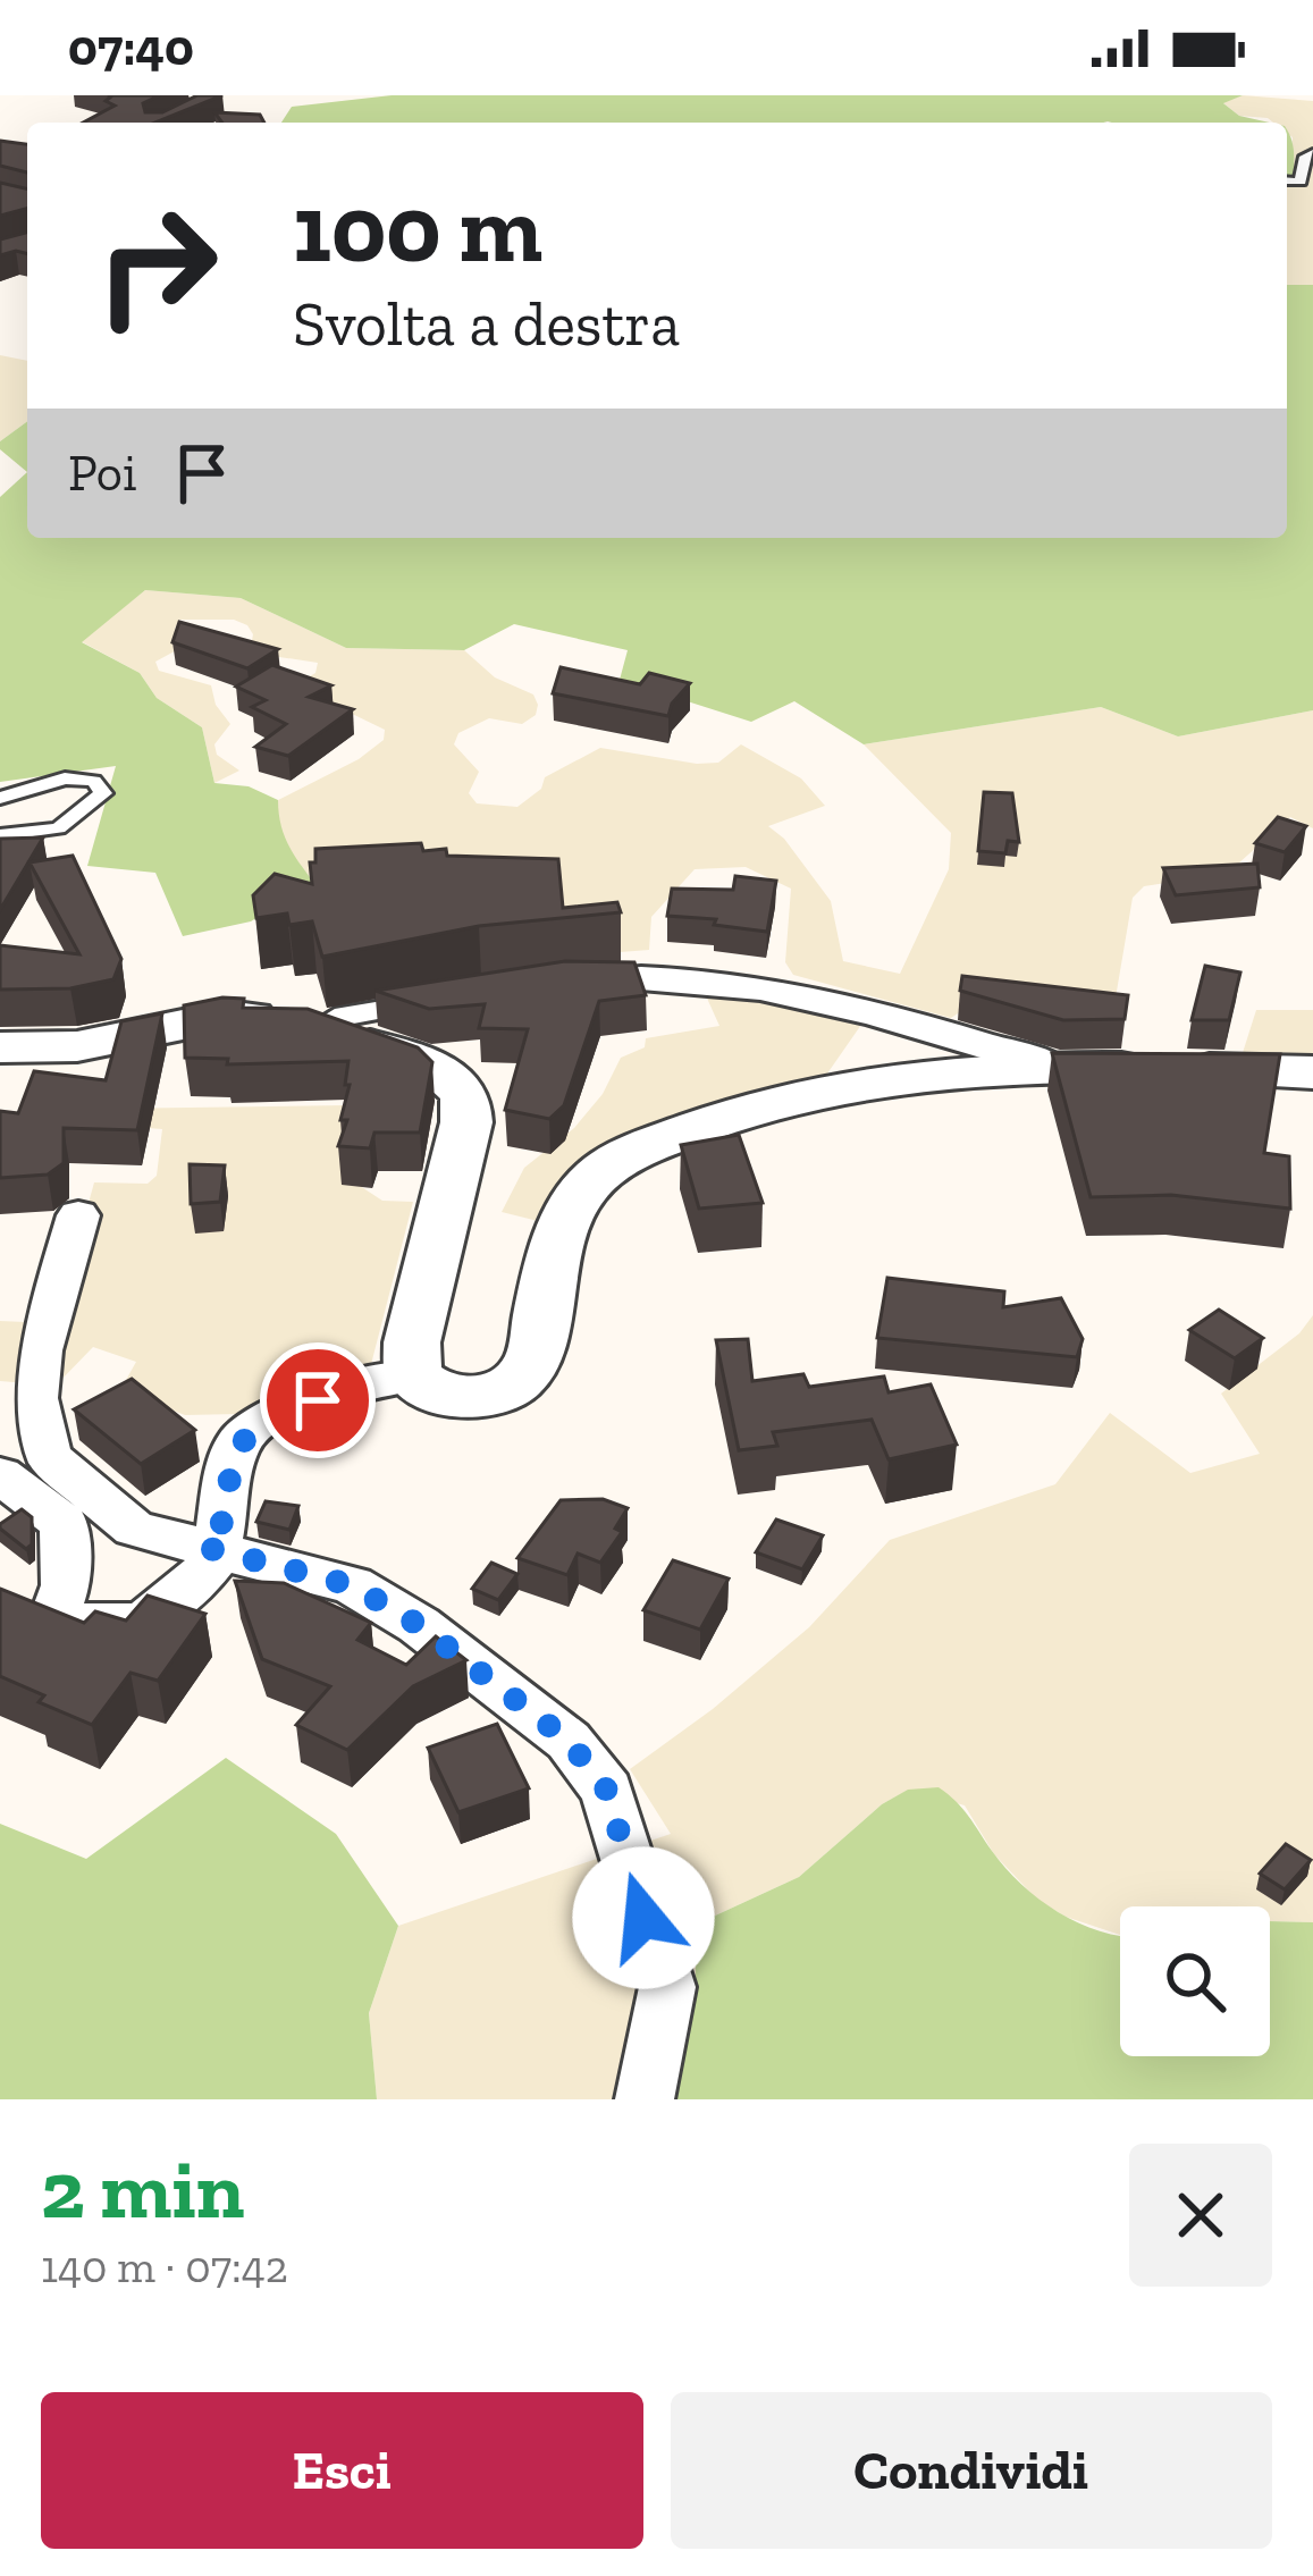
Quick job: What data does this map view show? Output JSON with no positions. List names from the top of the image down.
{
  "page": {
    "status": "07:40",
    "turn": ["100 m", "Svolta a destra"],
    "then": "Poi",
    "heading": ["2 min", "140 m · 07:42"],
    "buttons": ["Esci", "Condividi"]
  }
}
